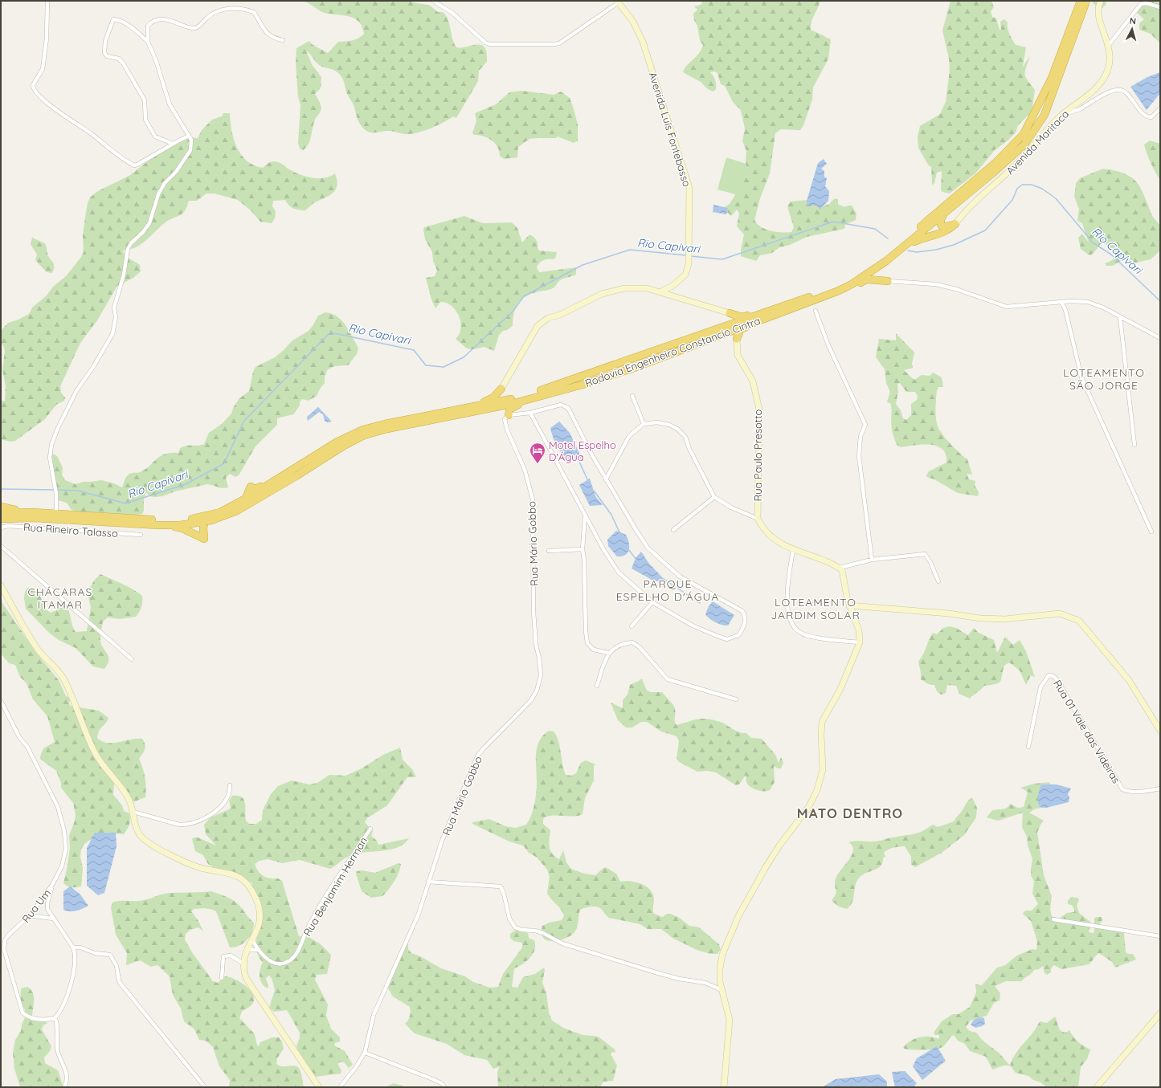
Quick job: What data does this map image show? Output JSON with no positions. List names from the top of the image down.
{
  "streets": {
    "highway": ["Rodovia Engenheiro Constancio Cintra"],
    "street": [
      "Avenida Luís Fontebasso",
      "Avenida Maritaca",
      "Rua Paulo Presotto",
      "Rua Rineiro Talasso",
      "Rua Mário Gobbo",
      "Rua 01 Vale das Videiras",
      "Rua Benjamim Herman",
      "Rua Um"
    ]
  },
  "districts": [
    "LOTEAMENTO SÃO JORGE",
    "PARQUE ESPELHO D'ÁGUA",
    "CHÁCARAS ITAMAR",
    "LOTEAMENTO JARDIM SOLAR",
    "MATO DENTRO"
  ],
  "water": ["Rio Capivari"],
  "places": {
    "hotel": ["Motel Espelho D'Água"]
  },
  "north": "top"
}
